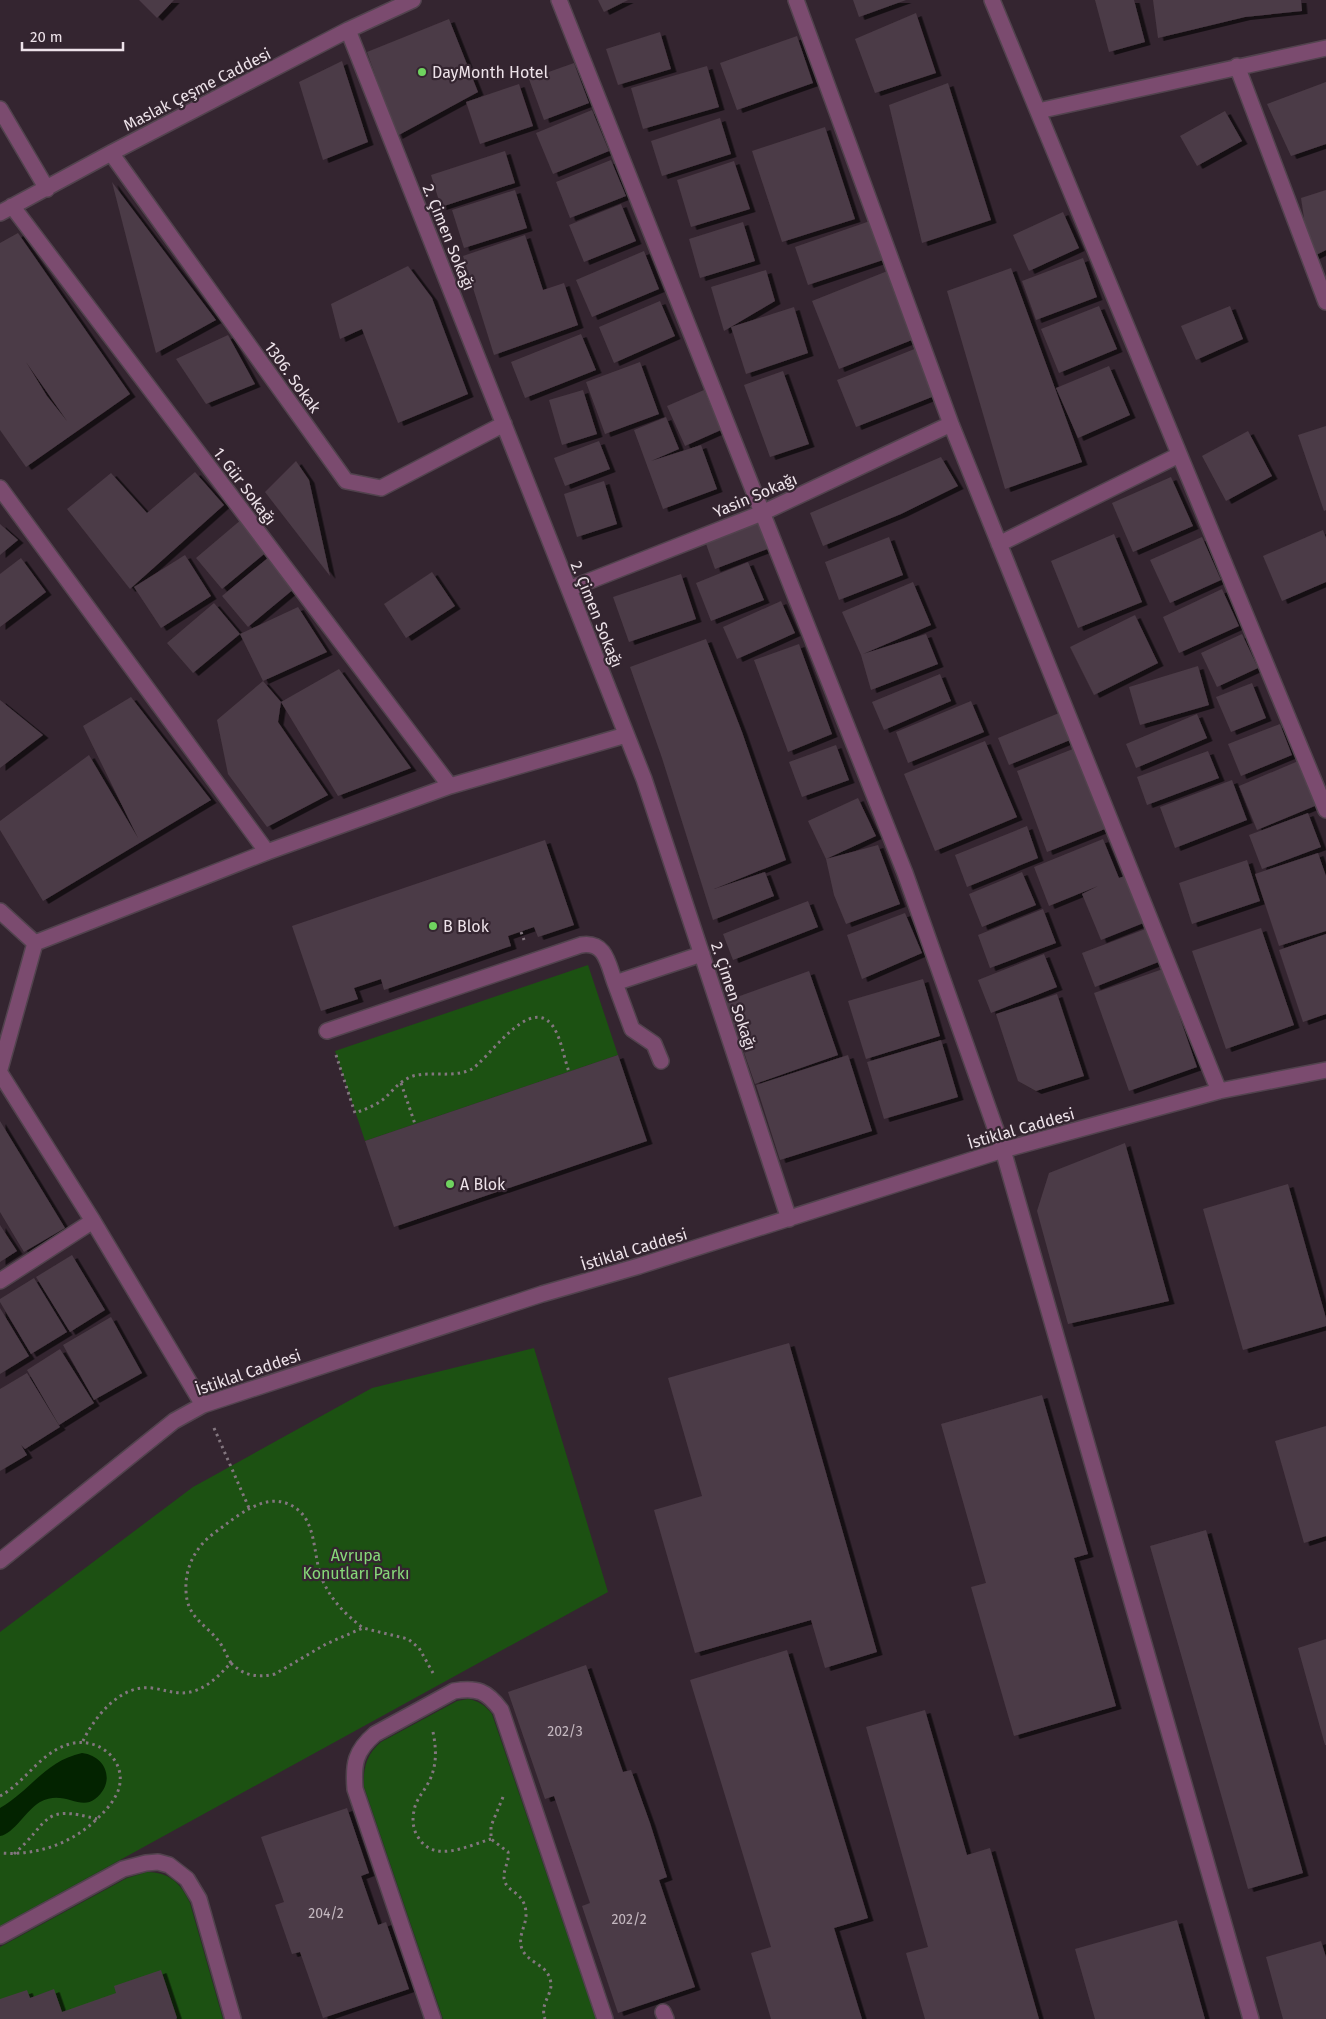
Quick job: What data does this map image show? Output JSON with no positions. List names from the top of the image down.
{
  "streets": {
    "street": [
      "Maslak Çeşme Caddesi",
      "2. Çimen Sokağı",
      "1306. Sokak",
      "1. Gür Sokağı",
      "Yasin Sokağı",
      "İstiklal Caddesi"
    ]
  },
  "crossings": [
    ["Maslak Çeşme Caddesi", "2. Çimen Sokağı"],
    ["Maslak Çeşme Caddesi", "1306. Sokak"],
    ["Maslak Çeşme Caddesi", "1. Gür Sokağı"],
    ["2. Çimen Sokağı", "1306. Sokak"],
    ["2. Çimen Sokağı", "Yasin Sokağı"],
    ["2. Çimen Sokağı", "İstiklal Caddesi"]
  ],
  "parks": ["Avrupa Konutları Parkı"],
  "places": ["DayMonth Hotel", "B Blok", "A Blok"],
  "house_numbers": ["202/3", "204/2", "202/2"],
  "scale_bar": "20 m"
}
